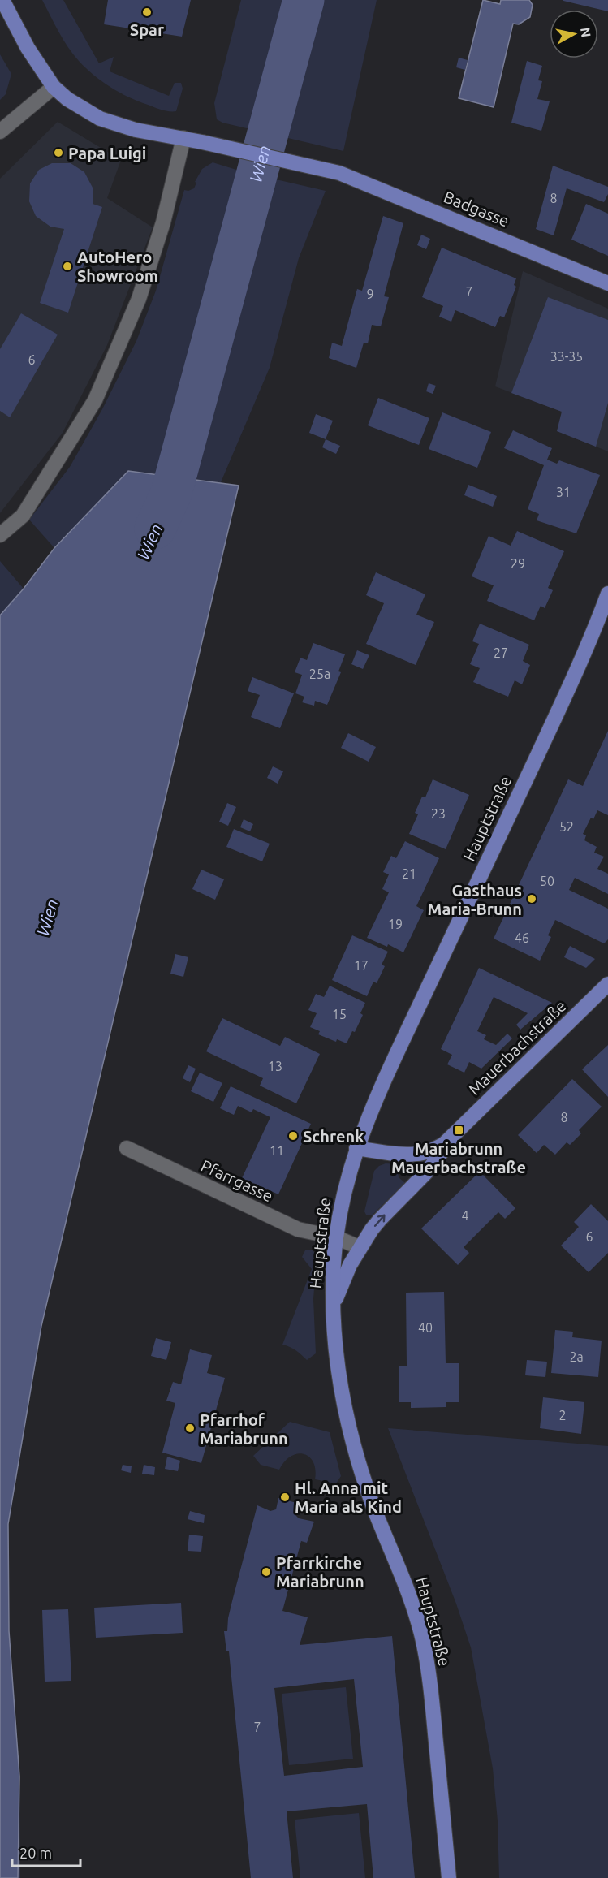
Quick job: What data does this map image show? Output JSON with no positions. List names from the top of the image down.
{
  "streets": {
    "main road": ["Badgasse", "Hauptstraße", "Mauerbachstraße"],
    "street": ["Pfarrgasse"]
  },
  "crossings": [
    ["Hauptstraße", "Mauerbachstraße"],
    ["Hauptstraße", "Pfarrgasse"],
    ["Mauerbachstraße", "Pfarrgasse"]
  ],
  "water": ["Wien"],
  "places": {
    "other": [
      "Spar",
      "Papa Luigi",
      "AutoHero Showroom",
      "Gasthaus Maria-Brunn",
      "Schrenk",
      "Pfarrhof Mariabrunn",
      "Hl. Anna mit Maria als Kind",
      "Pfarrkirche Mariabrunn"
    ],
    "transit": ["Mariabrunn Mauerbachstraße"]
  },
  "house_numbers": [
    "8",
    "7",
    "9",
    "33-35",
    "6",
    "31",
    "29",
    "27",
    "25a",
    "23",
    "52",
    "21",
    "50",
    "19",
    "46",
    "17",
    "15",
    "13",
    "8",
    "11",
    "4",
    "6",
    "40",
    "2a",
    "2",
    "7"
  ],
  "scale_bar": "20 m",
  "north": "right"
}
